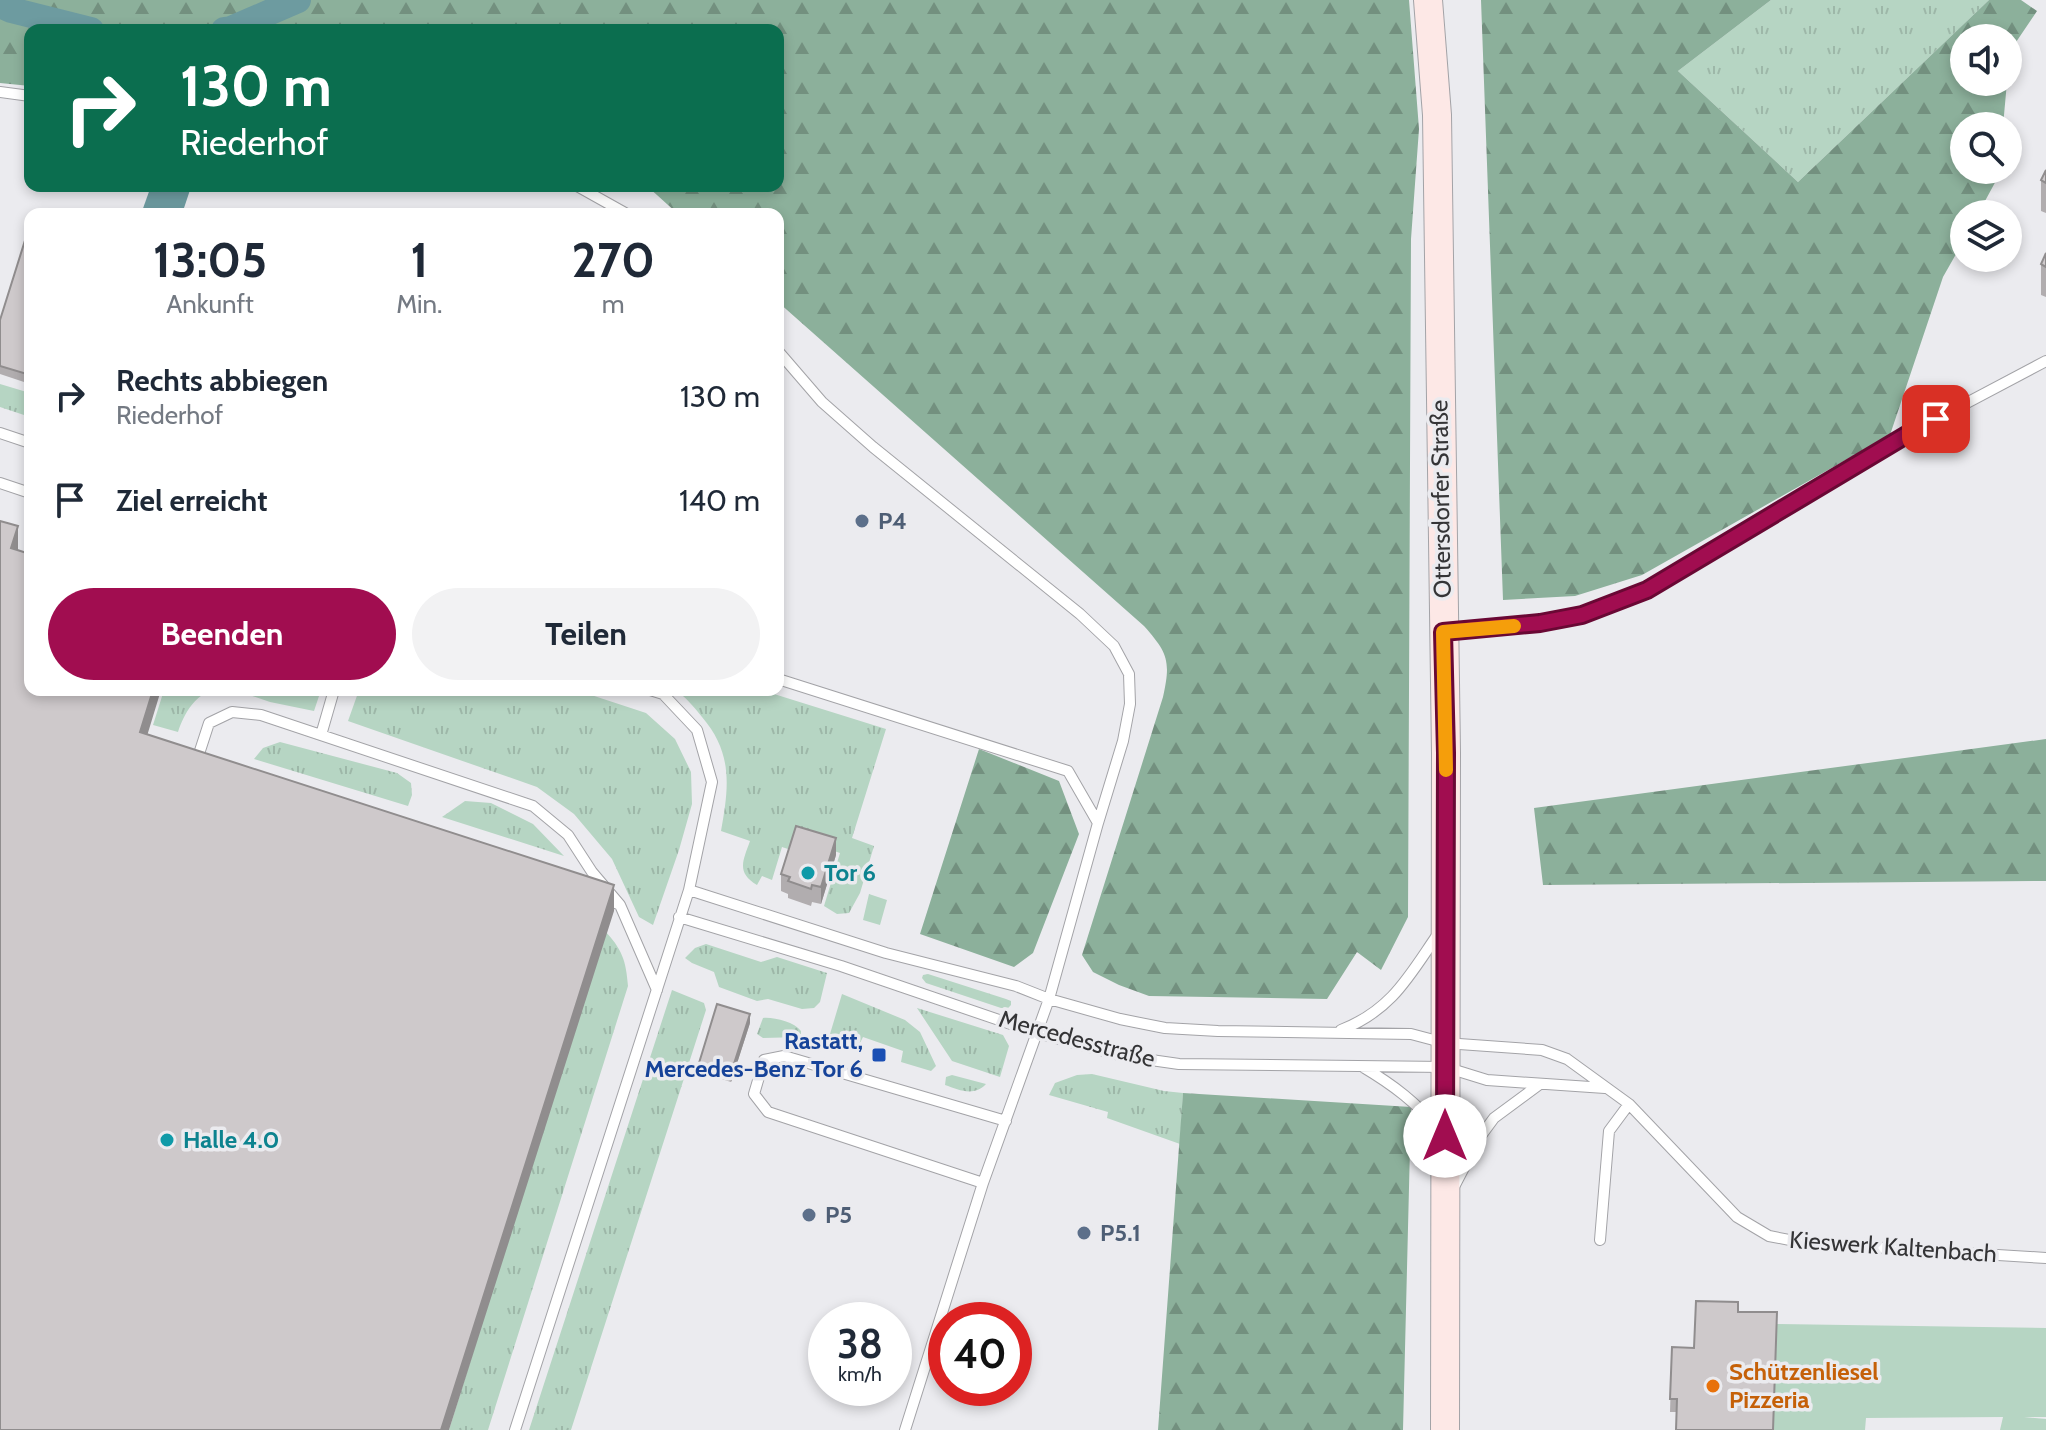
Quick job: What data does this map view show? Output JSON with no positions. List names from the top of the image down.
{
  "streets": {
    "street": ["Ottersdorfer Straße"],
    "lane": ["Mercedesstraße", "Kieswerk Kaltenbach"]
  },
  "crossings": [
    ["Ottersdorfer Straße", "Mercedesstraße"],
    ["Ottersdorfer Straße", "Kieswerk Kaltenbach"],
    ["Mercedesstraße", "Kieswerk Kaltenbach"]
  ],
  "places": {
    "other": [
      "P4",
      "Tor 6",
      "Halle 4.0",
      "P5",
      "P5.1",
      "Schützenliesel Pizzeria"
    ],
    "transit": ["Rastatt, Mercedes-Benz Tor 6"]
  },
  "page": {
    "turn": ["130 m", "Riederhof"],
    "eta": [
      "13:05",
      "Ankunft",
      "1",
      "Min.",
      "270",
      "m"
    ],
    "list": [
      {
        "name": "Rechts abbiegen",
        "note": "Riederhof",
        "value": "130 m"
      },
      {
        "name": "Ziel erreicht",
        "value": "140 m"
      }
    ],
    "buttons": ["Beenden", "Teilen"],
    "speed": "38 km/h",
    "limit": "40"
  }
}
